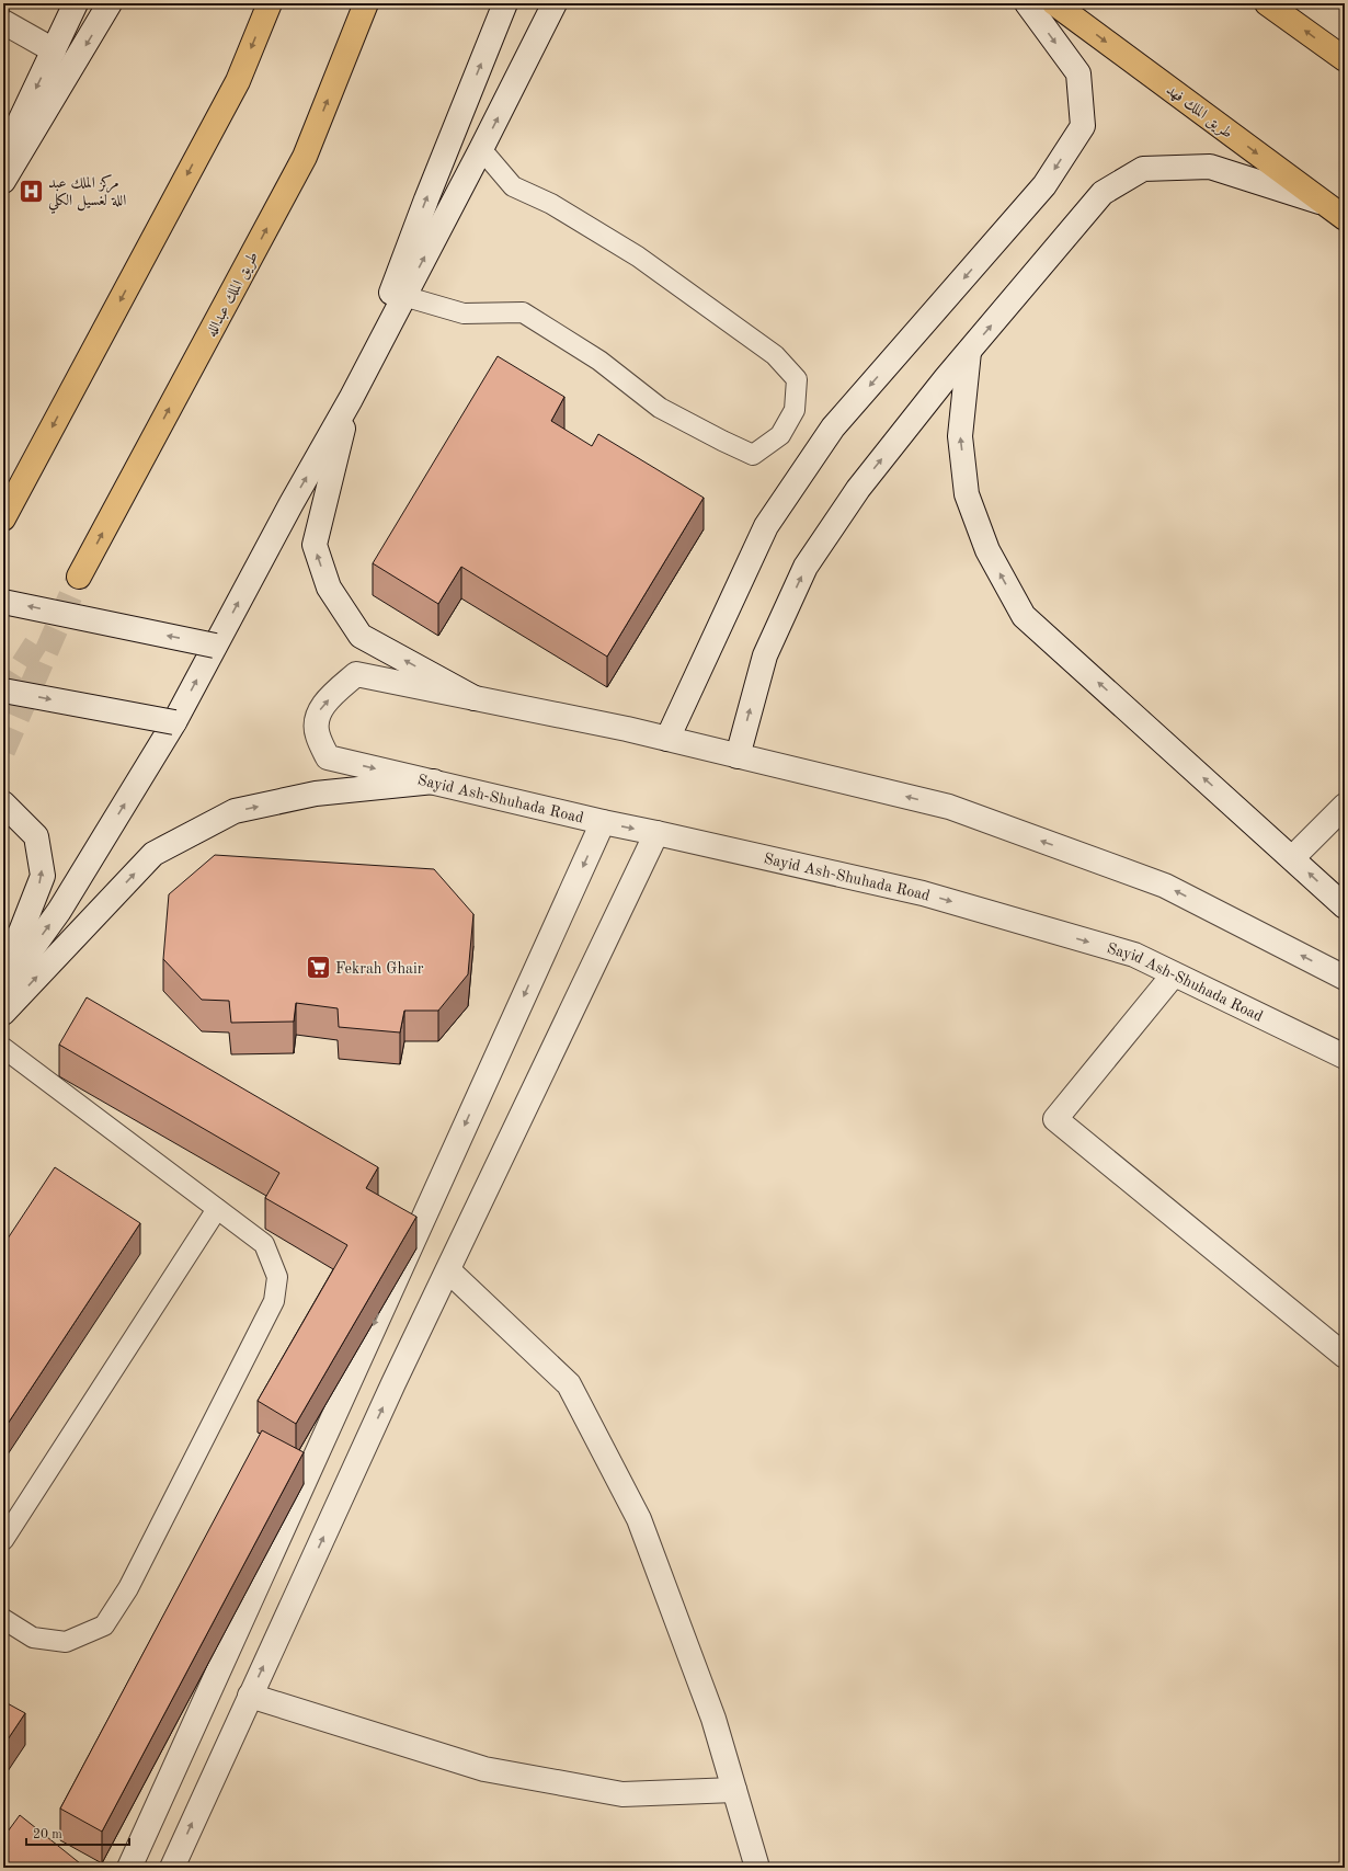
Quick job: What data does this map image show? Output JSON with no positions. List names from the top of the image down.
{
  "streets": {
    "main road": ["طريق الملك فهد", "طريق الملك عبدالله"],
    "street": ["Sayid Ash-Shuhada Road"]
  },
  "one_way": ["طريق الملك فهد"],
  "places": {
    "hospital": ["مركز الملك عبد اللة لغسيل الكلي"],
    "supermarket": ["Fekrah Ghair"]
  },
  "scale_bar": "20 m"
}
